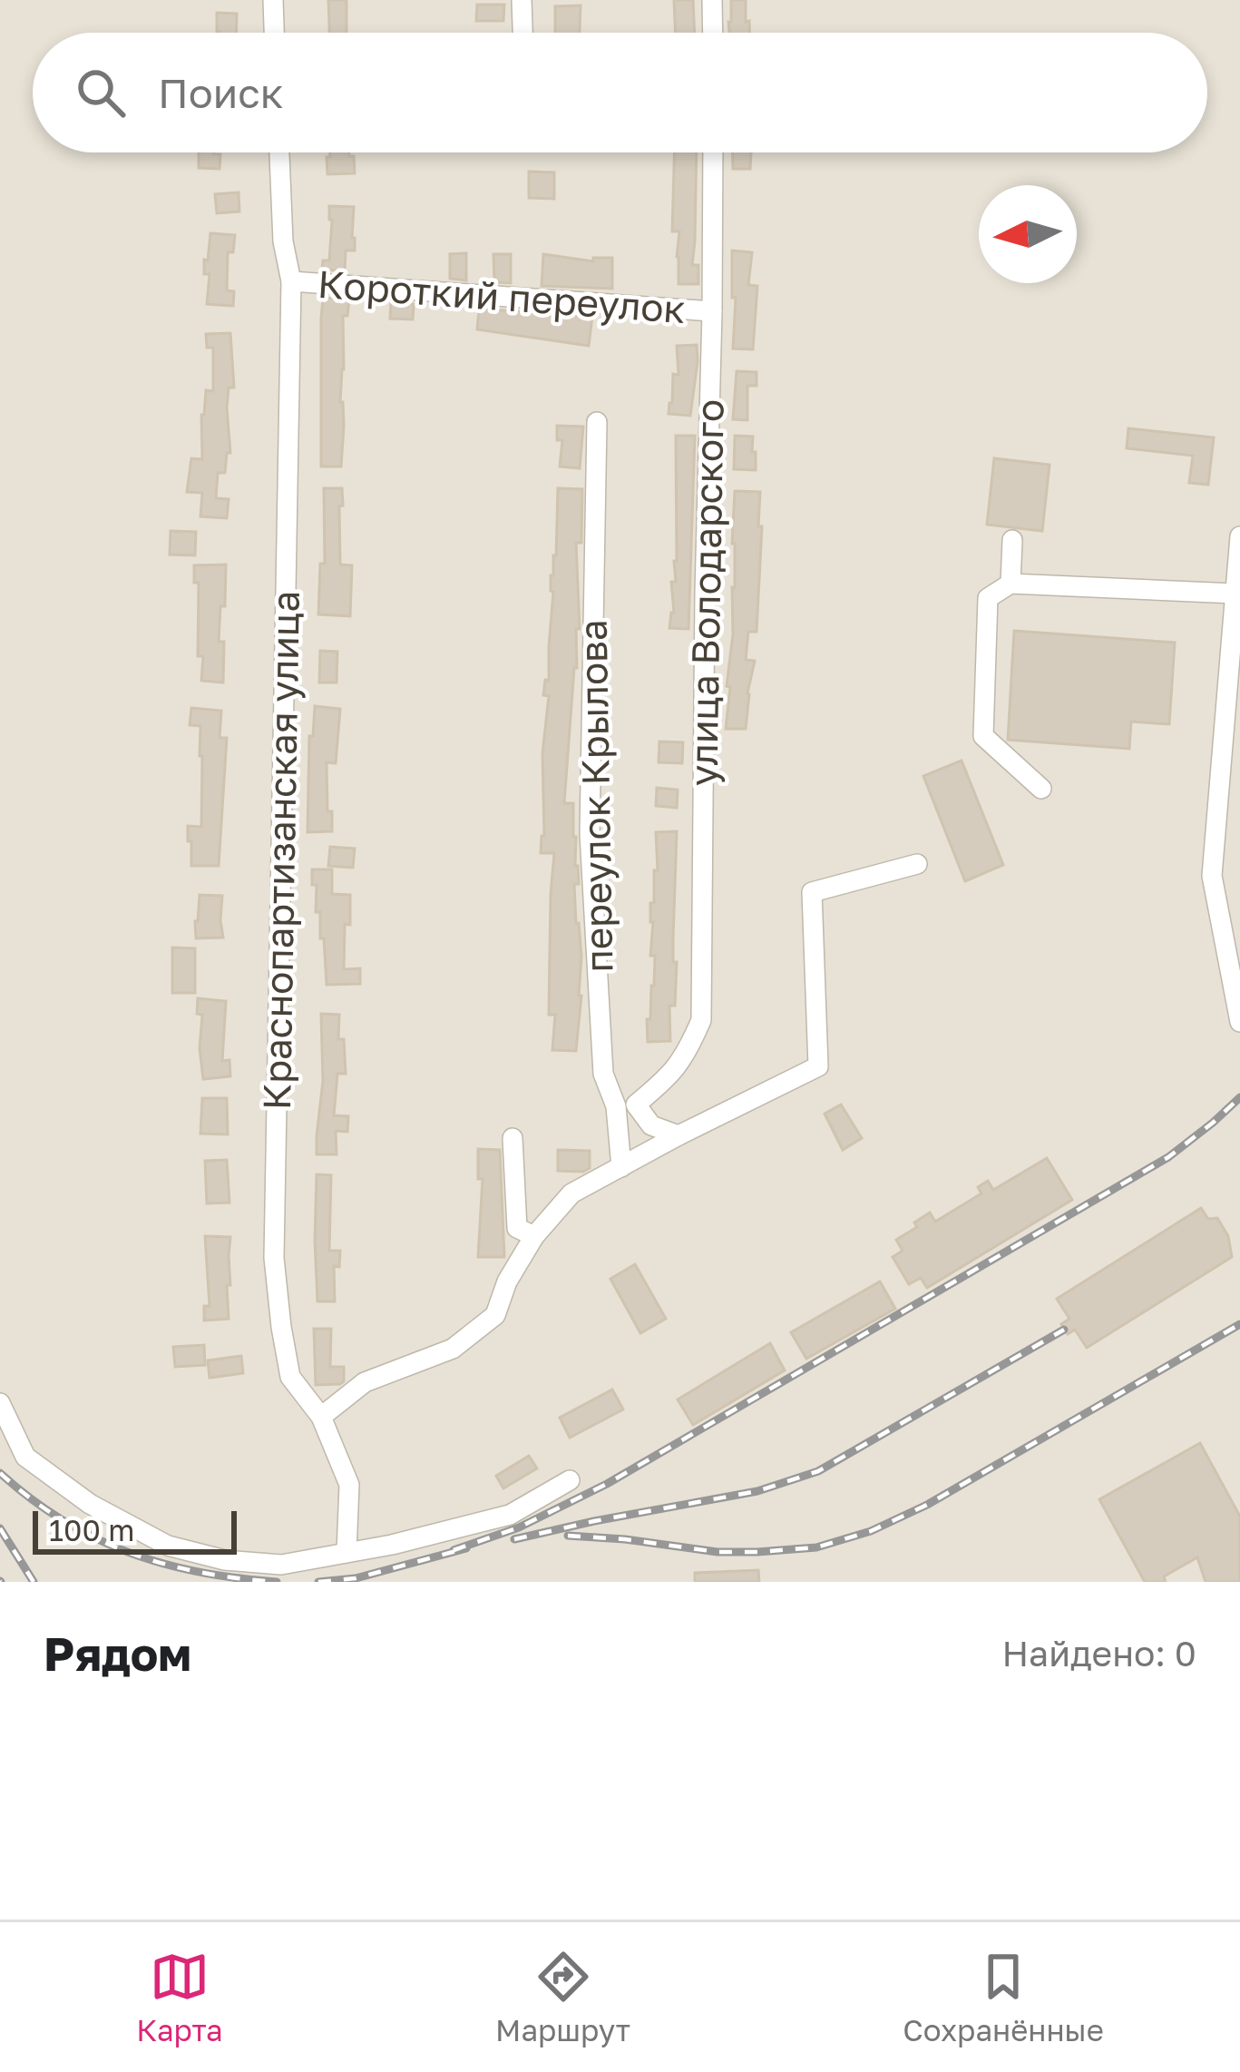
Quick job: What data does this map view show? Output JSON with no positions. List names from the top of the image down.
{
  "streets": {
    "street": [
      "Короткий переулок",
      "улица Володарского",
      "переулок Крылова",
      "Краснопартизанская улица"
    ]
  },
  "crossings": [
    ["Короткий переулок", "улица Володарского"],
    ["Короткий переулок", "Краснопартизанская улица"],
    ["улица Володарского", "переулок Крылова"]
  ],
  "scale_bar": "100 m",
  "north": "left",
  "page": {
    "search": "Поиск",
    "scale": "100 m",
    "heading": ["Рядом", "Найдено: 0"],
    "nav": ["Карта", "Маршрут", "Сохранённые"]
  }
}
